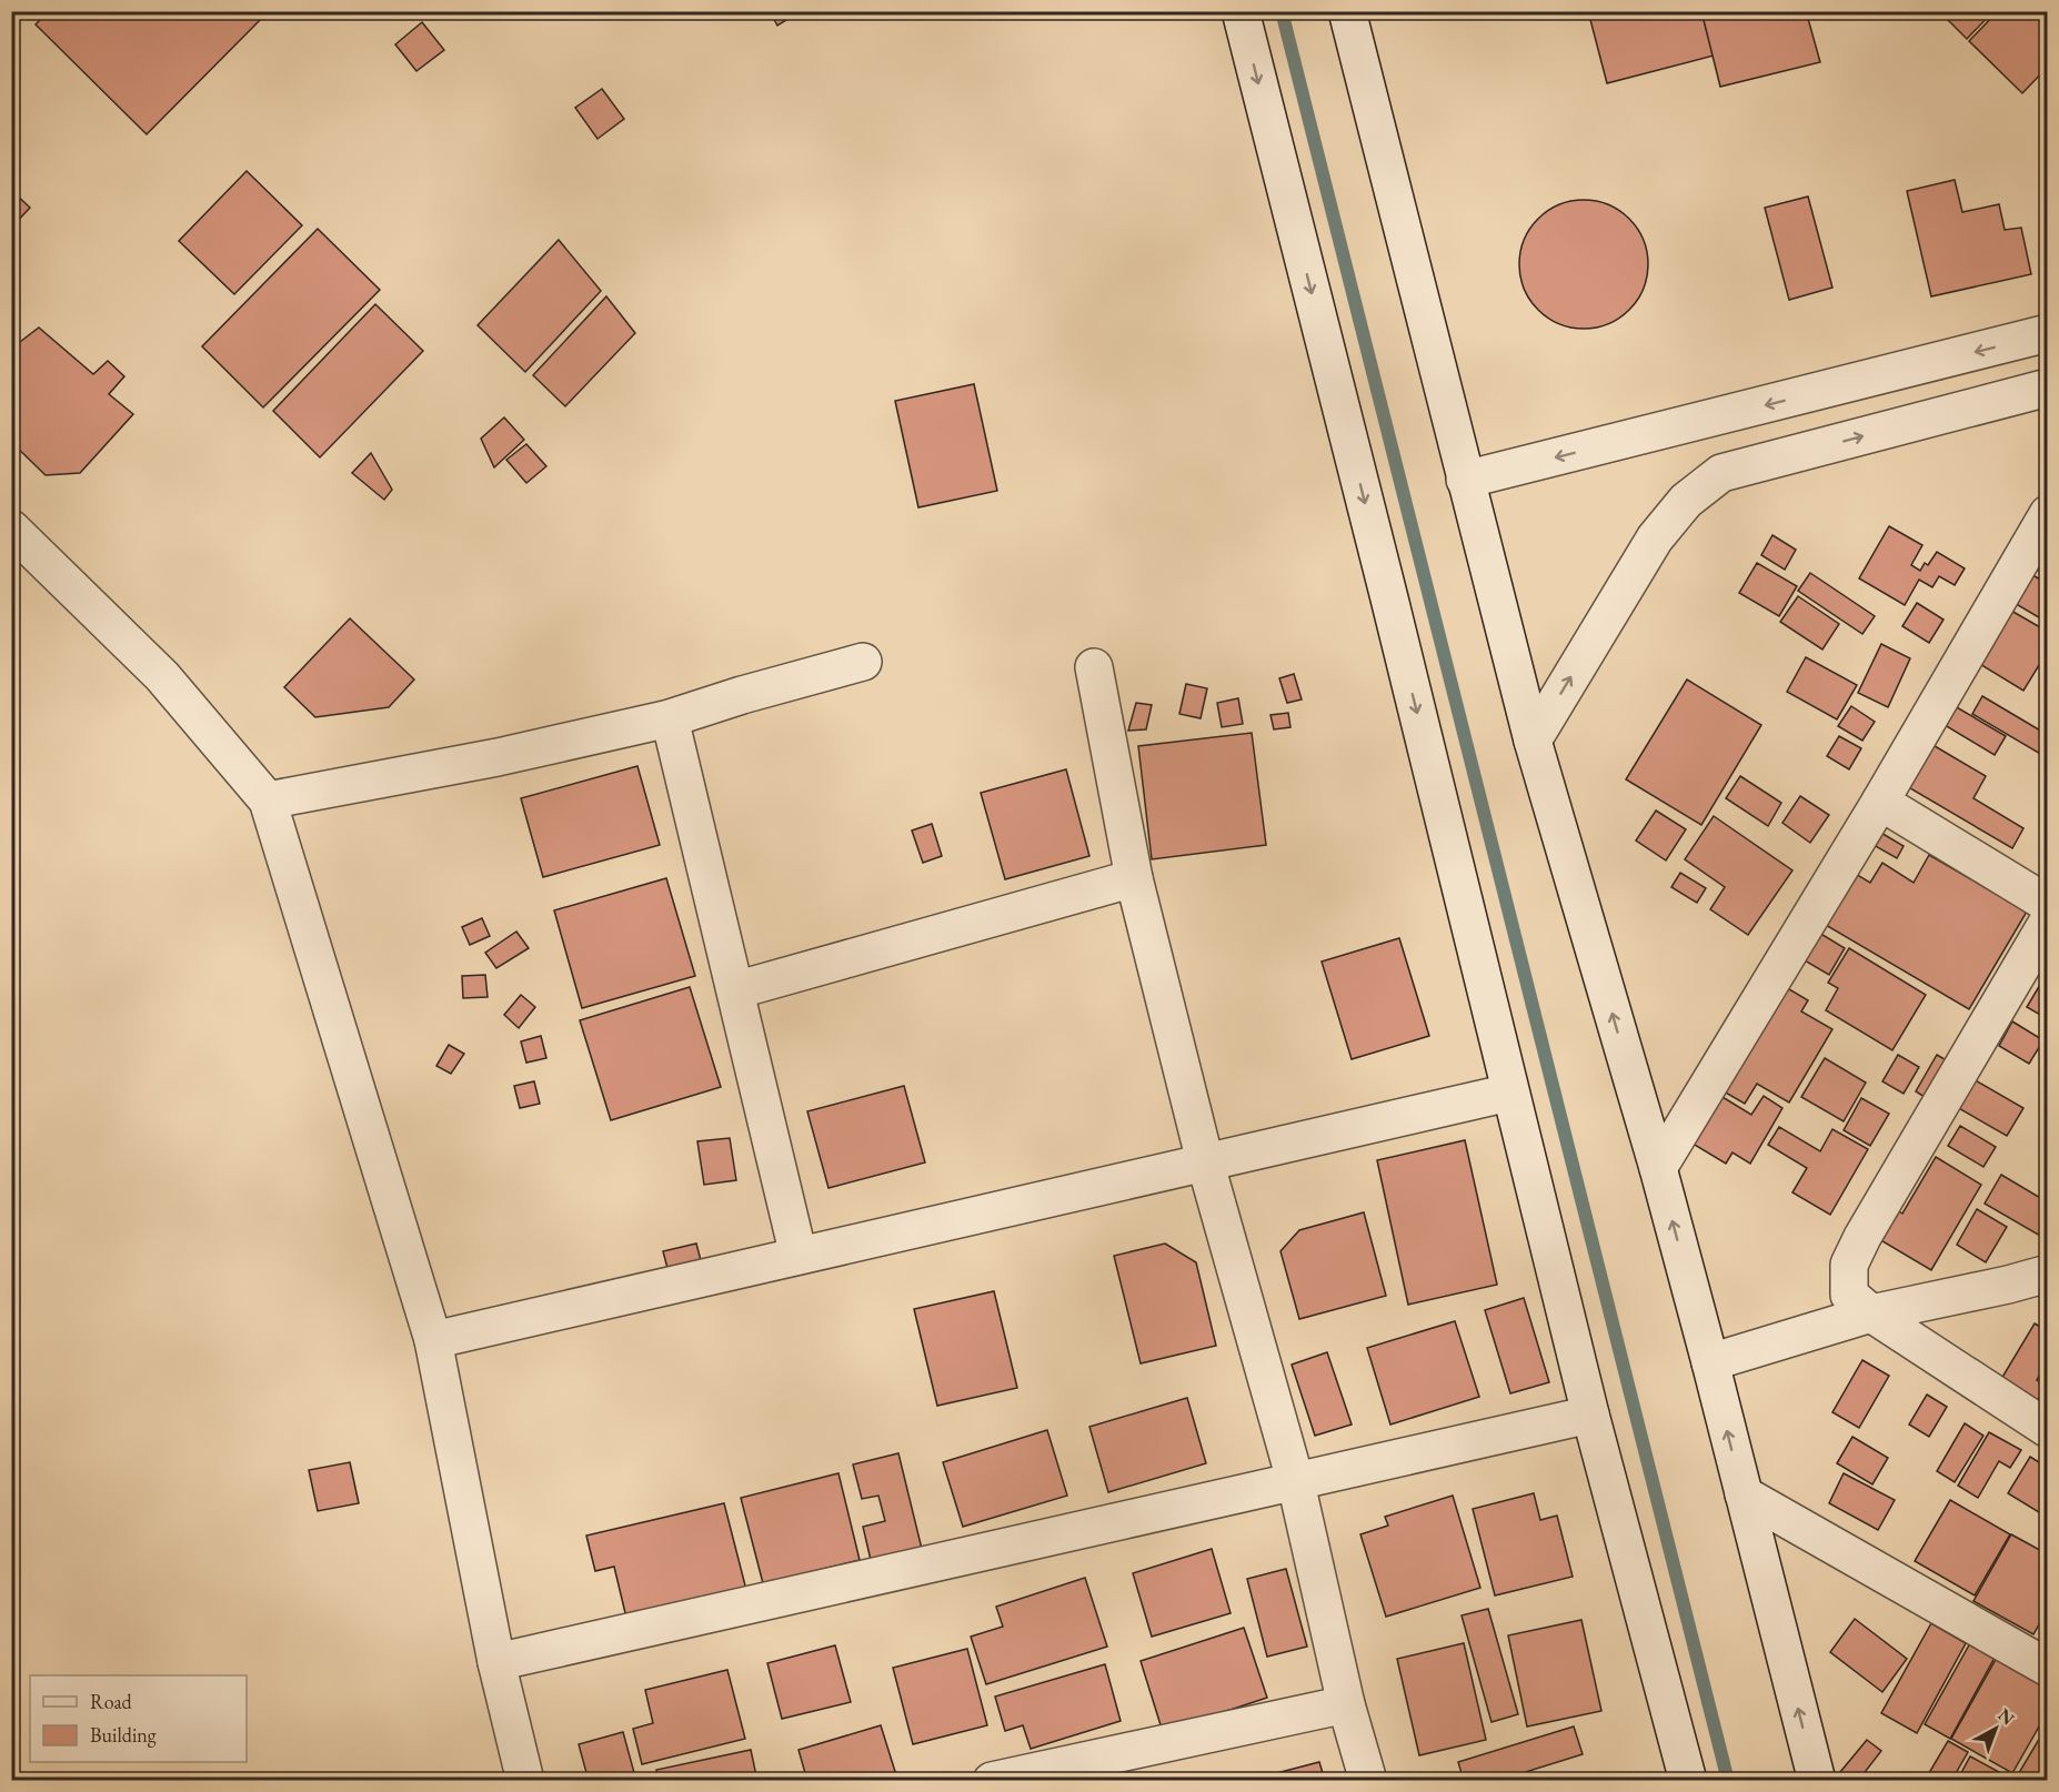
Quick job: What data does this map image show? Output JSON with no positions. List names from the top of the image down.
{
  "legend": ["Road", "Building"],
  "north": "top right"
}
